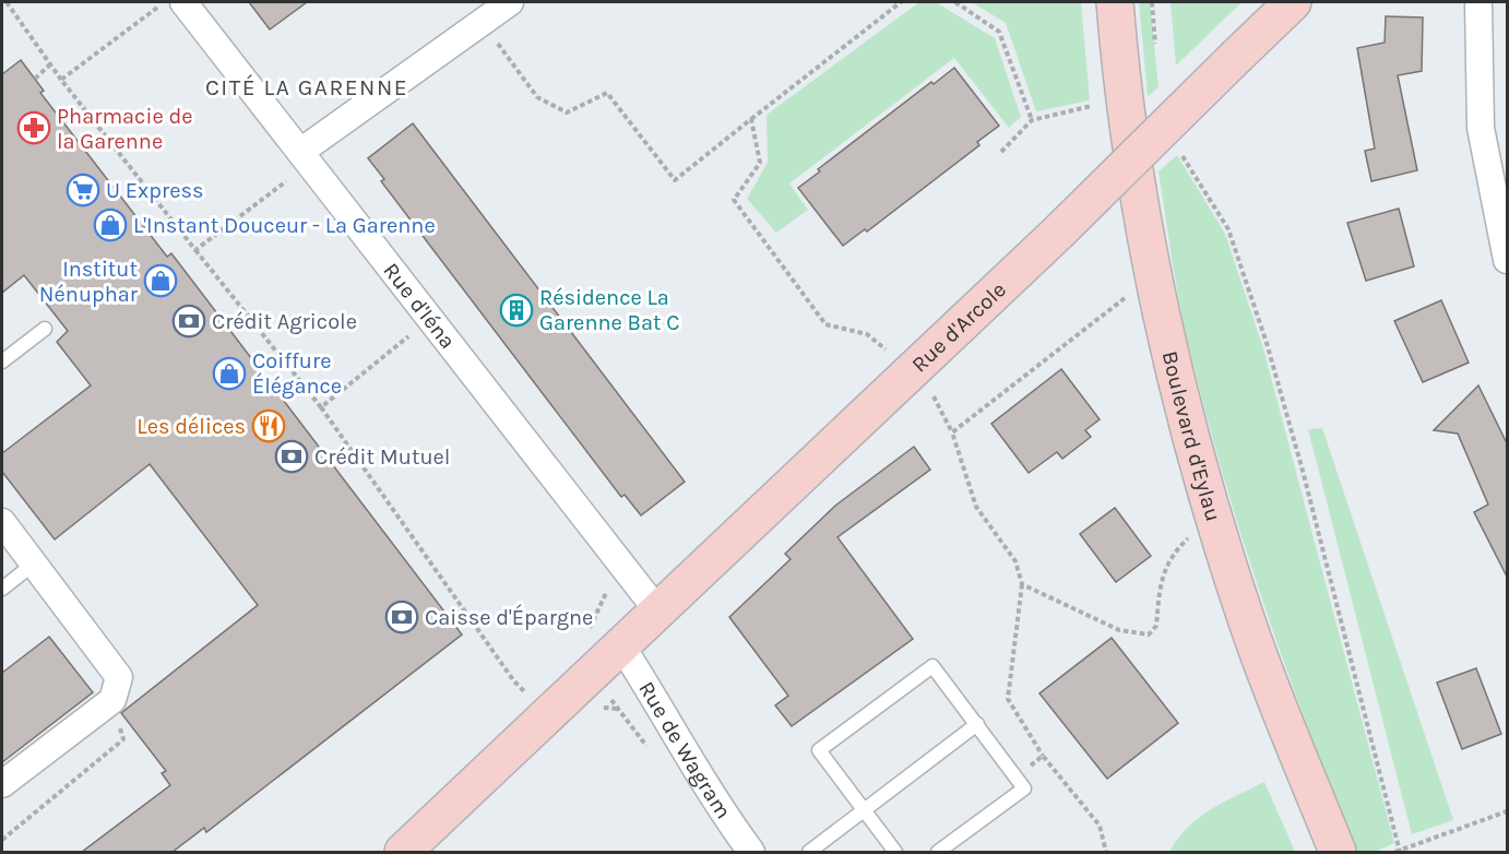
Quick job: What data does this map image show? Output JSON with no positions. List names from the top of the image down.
{
  "streets": {
    "main road": ["Rue d'Arcole", "Boulevard d'Eylau"],
    "street": ["Rue d'Iéna", "Rue de Wagram"]
  },
  "crossings": [
    ["Rue d'Iéna", "Rue d'Arcole"],
    ["Rue d'Arcole", "Rue de Wagram"]
  ],
  "districts": ["CITÉ LA GARENNE"],
  "places": {
    "pharmacy": ["Pharmacie de la Garenne"],
    "supermarket": ["U Express"],
    "shop": ["L'Instant Douceur - La Garenne", "Institut Nénuphar", "Coiffure Élégance"],
    "building": ["Résidence La Garenne Bat C"],
    "bank": ["Crédit Agricole", "Crédit Mutuel", "Caisse d'Épargne"],
    "restaurant": ["Les délices"]
  }
}
